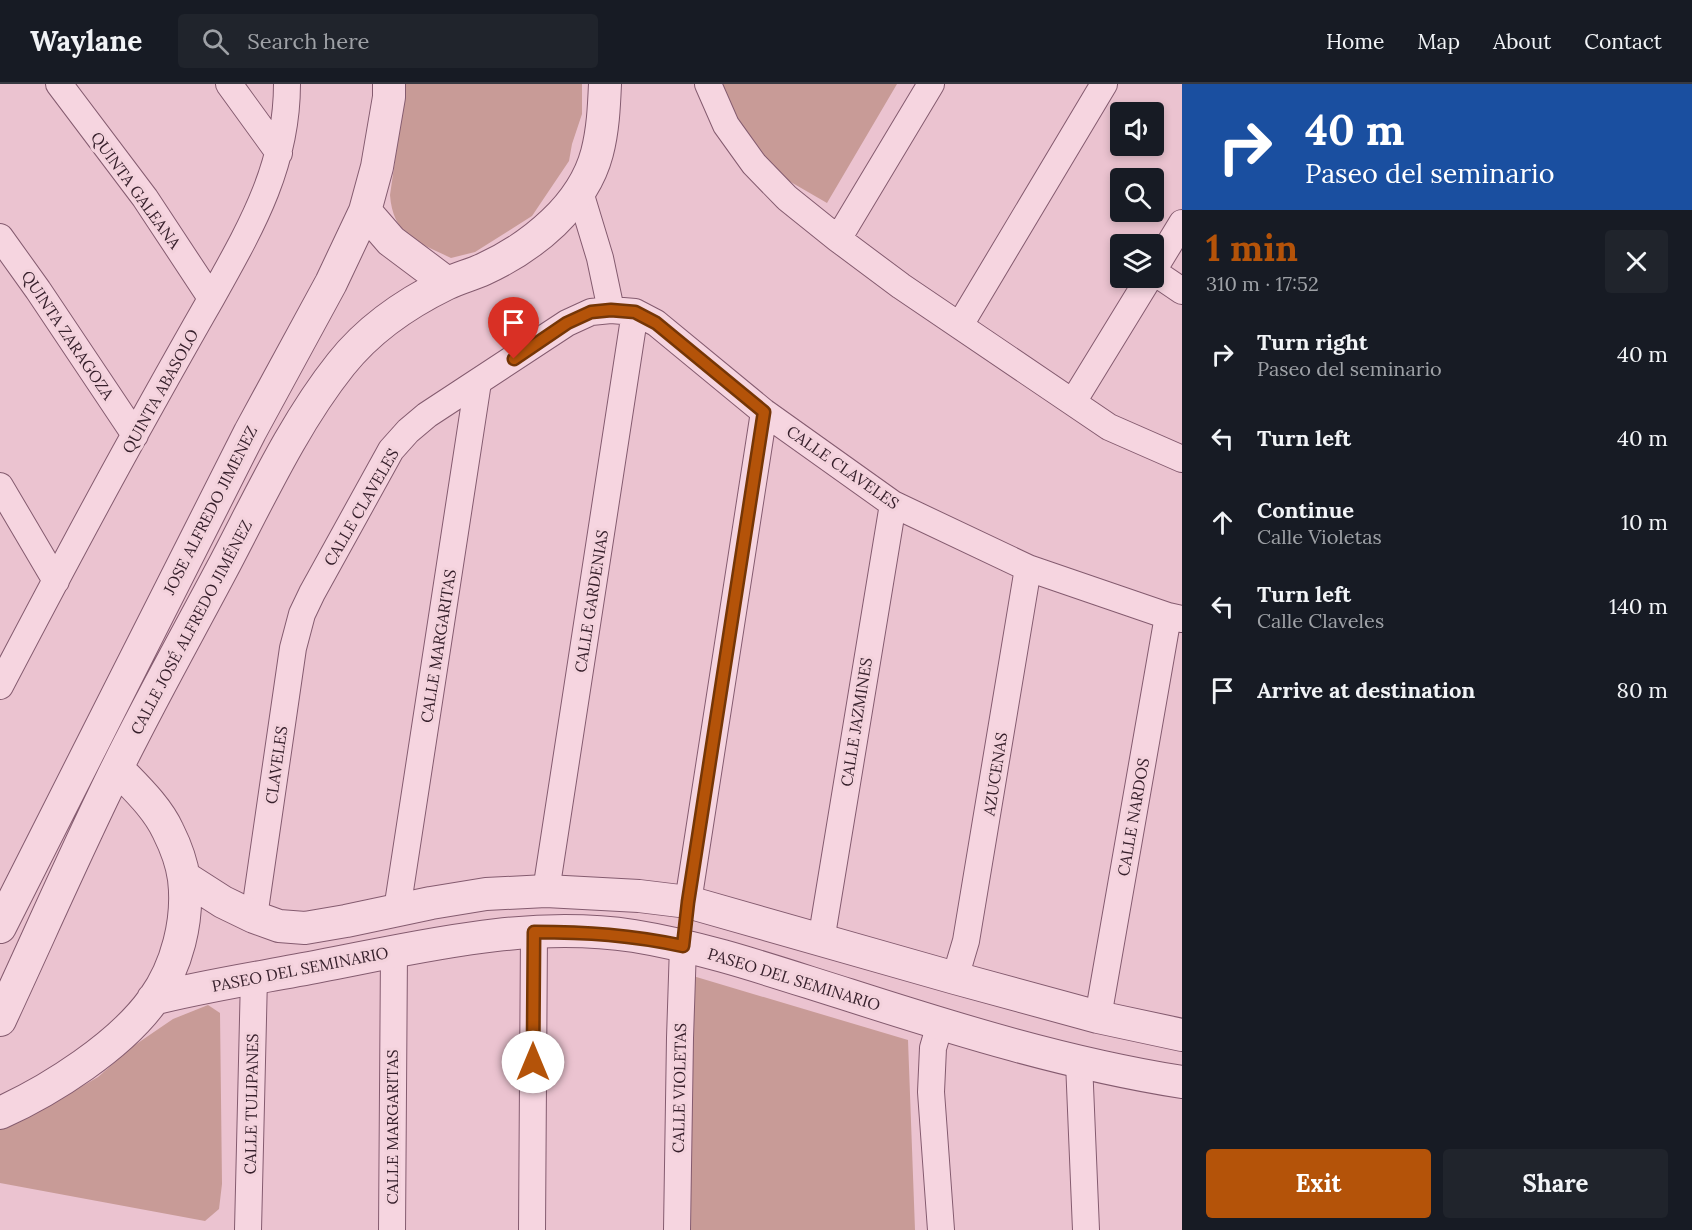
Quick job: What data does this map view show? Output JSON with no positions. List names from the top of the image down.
{
  "streets": {
    "street": [
      "QUINTA GALEANA",
      "QUINTA ZARAGOZA",
      "QUINTA ABASOLO",
      "CALLE CLAVELES",
      "JOSE ALFREDO JIMENEZ",
      "CALLE GARDENIAS",
      "CALLE JOSÉ ALFREDO JIMÉNEZ",
      "CALLE MARGARITAS",
      "CALLE JAZMINES",
      "CLAVELES",
      "AZUCENAS",
      "CALLE NARDOS",
      "PASEO DEL SEMINARIO",
      "CALLE VIOLETAS",
      "CALLE TULIPANES"
    ]
  },
  "crossings": [
    ["QUINTA GALEANA", "QUINTA ABASOLO"],
    ["QUINTA ZARAGOZA", "QUINTA ABASOLO"],
    ["CALLE CLAVELES", "CALLE GARDENIAS"],
    ["CALLE CLAVELES", "CALLE MARGARITAS"],
    ["CALLE CLAVELES", "CALLE JAZMINES"],
    ["CALLE CLAVELES", "CLAVELES"],
    ["CALLE CLAVELES", "AZUCENAS"],
    ["CALLE CLAVELES", "CALLE NARDOS"],
    ["CALLE MARGARITAS", "PASEO DEL SEMINARIO"],
    ["PASEO DEL SEMINARIO", "CALLE VIOLETAS"],
    ["PASEO DEL SEMINARIO", "CALLE TULIPANES"]
  ],
  "page": {
    "header": "Waylane",
    "search": "Search here",
    "nav": [
      "Home",
      "Map",
      "About",
      "Contact"
    ],
    "turn": ["40 m", "Paseo del seminario"],
    "heading": ["1 min", "310 m · 17:52"],
    "list": [
      {
        "name": "Turn right",
        "note": "Paseo del seminario",
        "value": "40 m"
      },
      {
        "name": "Turn left",
        "value": "40 m"
      },
      {
        "name": "Continue",
        "note": "Calle Violetas",
        "value": "10 m"
      },
      {
        "name": "Turn left",
        "note": "Calle Claveles",
        "value": "140 m"
      },
      {
        "name": "Arrive at destination",
        "value": "80 m"
      }
    ],
    "buttons": ["Exit", "Share"]
  }
}
